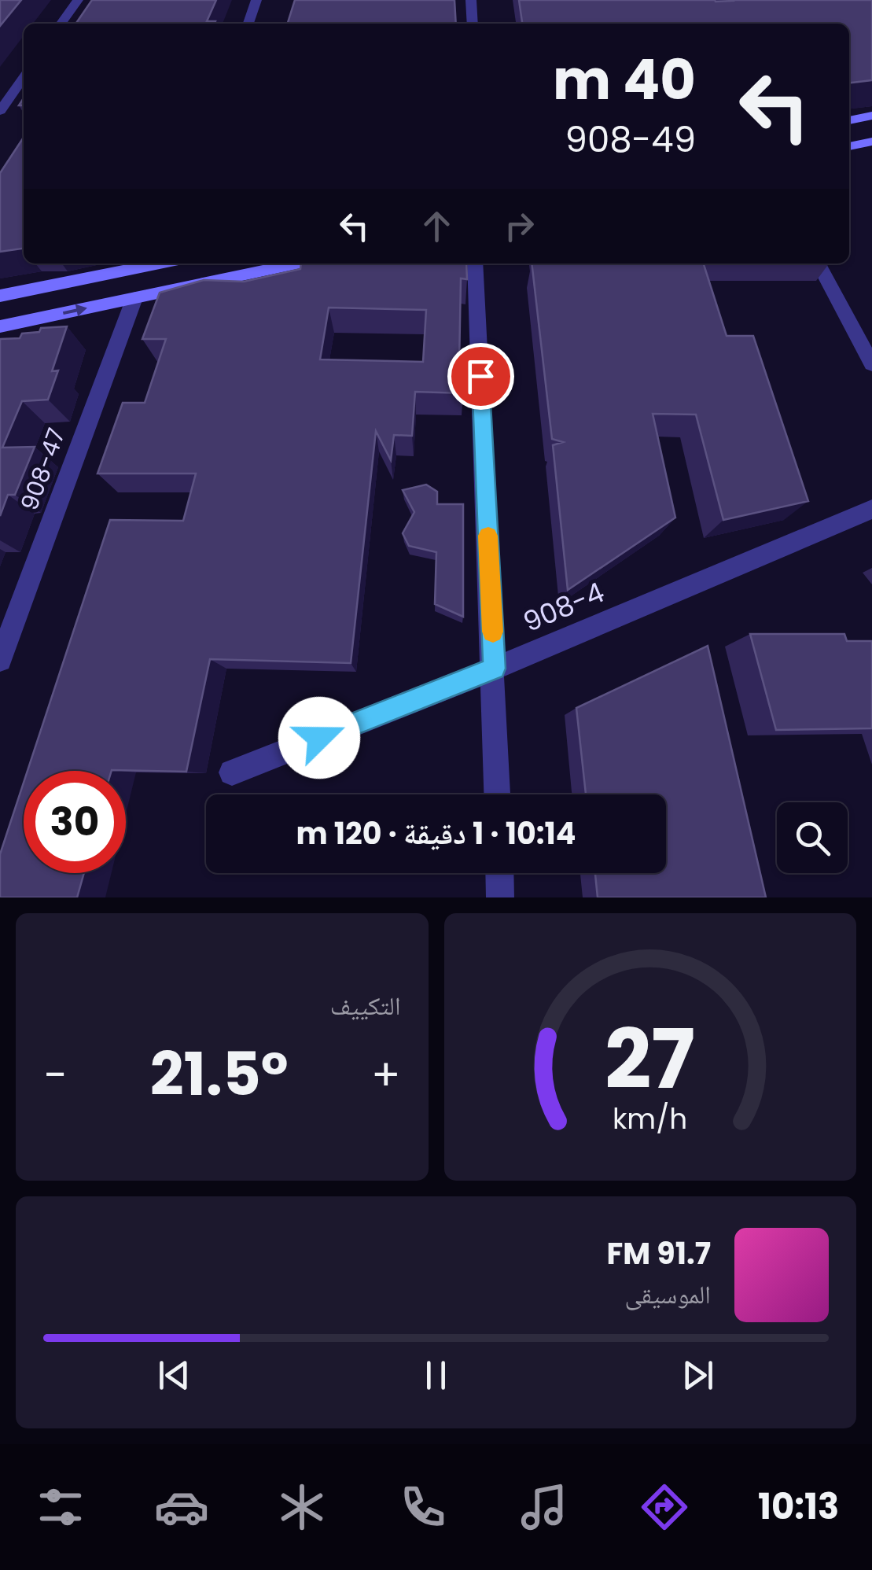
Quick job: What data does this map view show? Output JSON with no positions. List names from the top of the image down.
{
  "streets": {
    "street": ["908-47", "908-4"]
  },
  "page": {
    "turn": ["40 m", "908-49"],
    "limit": "30",
    "trip": "10:14 · 1 دقيقة · 120 m",
    "tile": "التكييف",
    "heat": ["−", "21.5°", "+"],
    "song": ["91.7 FM", "الموسيقى"],
    "tabs": "10:13",
    "gauge": ["27", "km/h"]
  }
}
